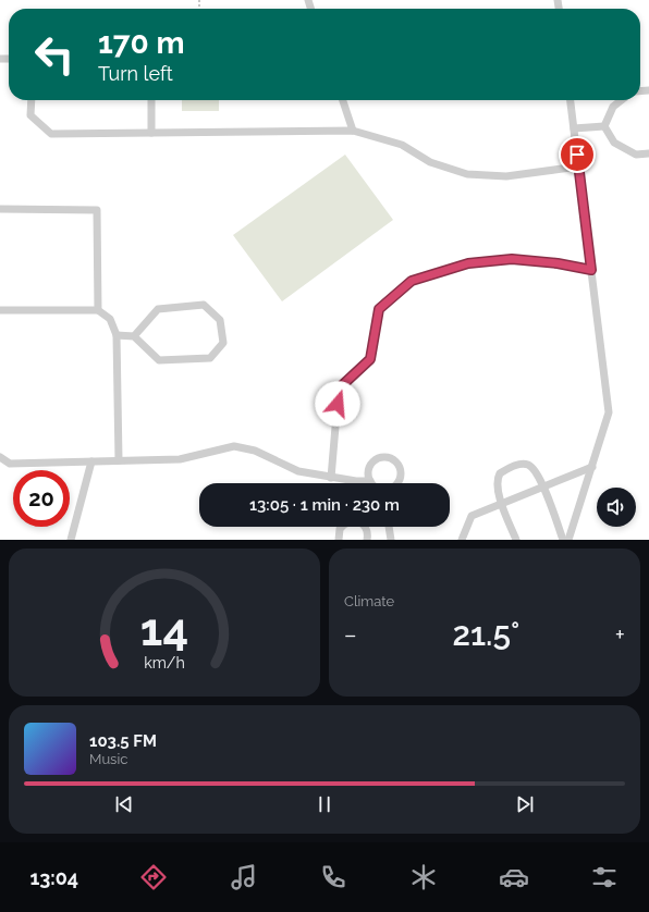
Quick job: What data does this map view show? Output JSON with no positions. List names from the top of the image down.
{
  "page": {
    "turn": ["170 m", "Turn left"],
    "limit": "20",
    "trip": "13:05 · 1 min · 230 m",
    "tile": "Climate",
    "heat": ["−", "21.5°", "+"],
    "song": ["103.5 FM", "Music"],
    "tabs": "13:04",
    "gauge": ["14", "km/h"]
  }
}
